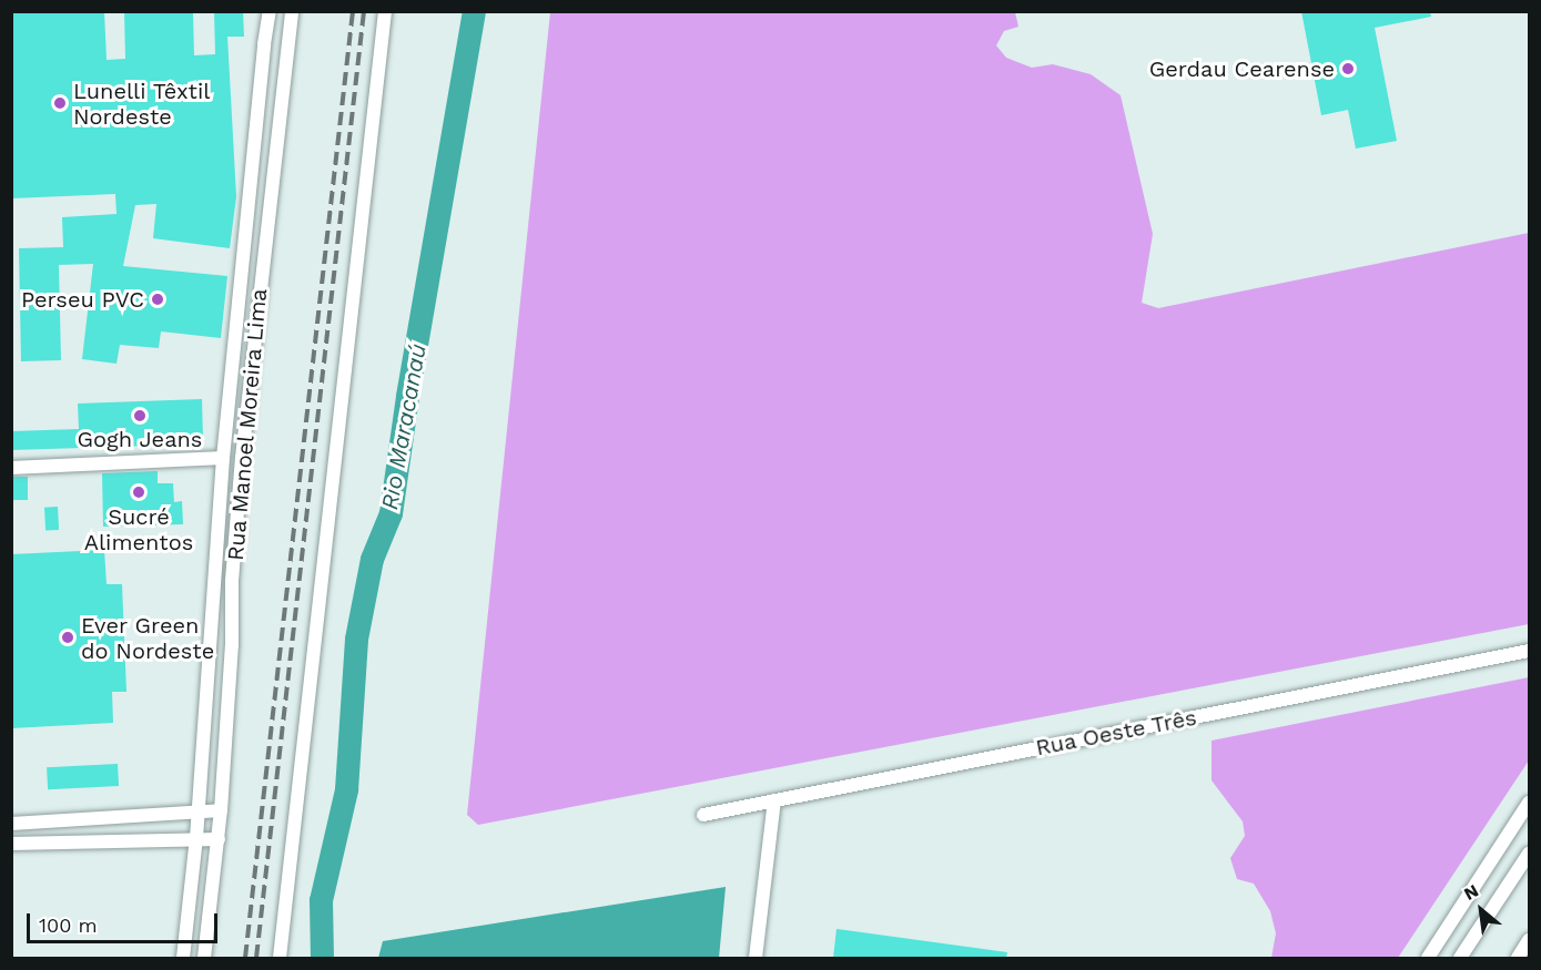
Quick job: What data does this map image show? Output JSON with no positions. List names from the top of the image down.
{
  "streets": {
    "street": ["Rua Manoel Moreira Lima", "Rua Oeste Três"]
  },
  "water": ["Rio Maracanaú"],
  "places": [
    "Gerdau Cearense",
    "Lunelli Têxtil Nordeste",
    "Perseu PVC",
    "Gogh Jeans",
    "Sucré Alimentos",
    "Ever Green do Nordeste"
  ],
  "scale_bar": "100 m",
  "north": "top left"
}
